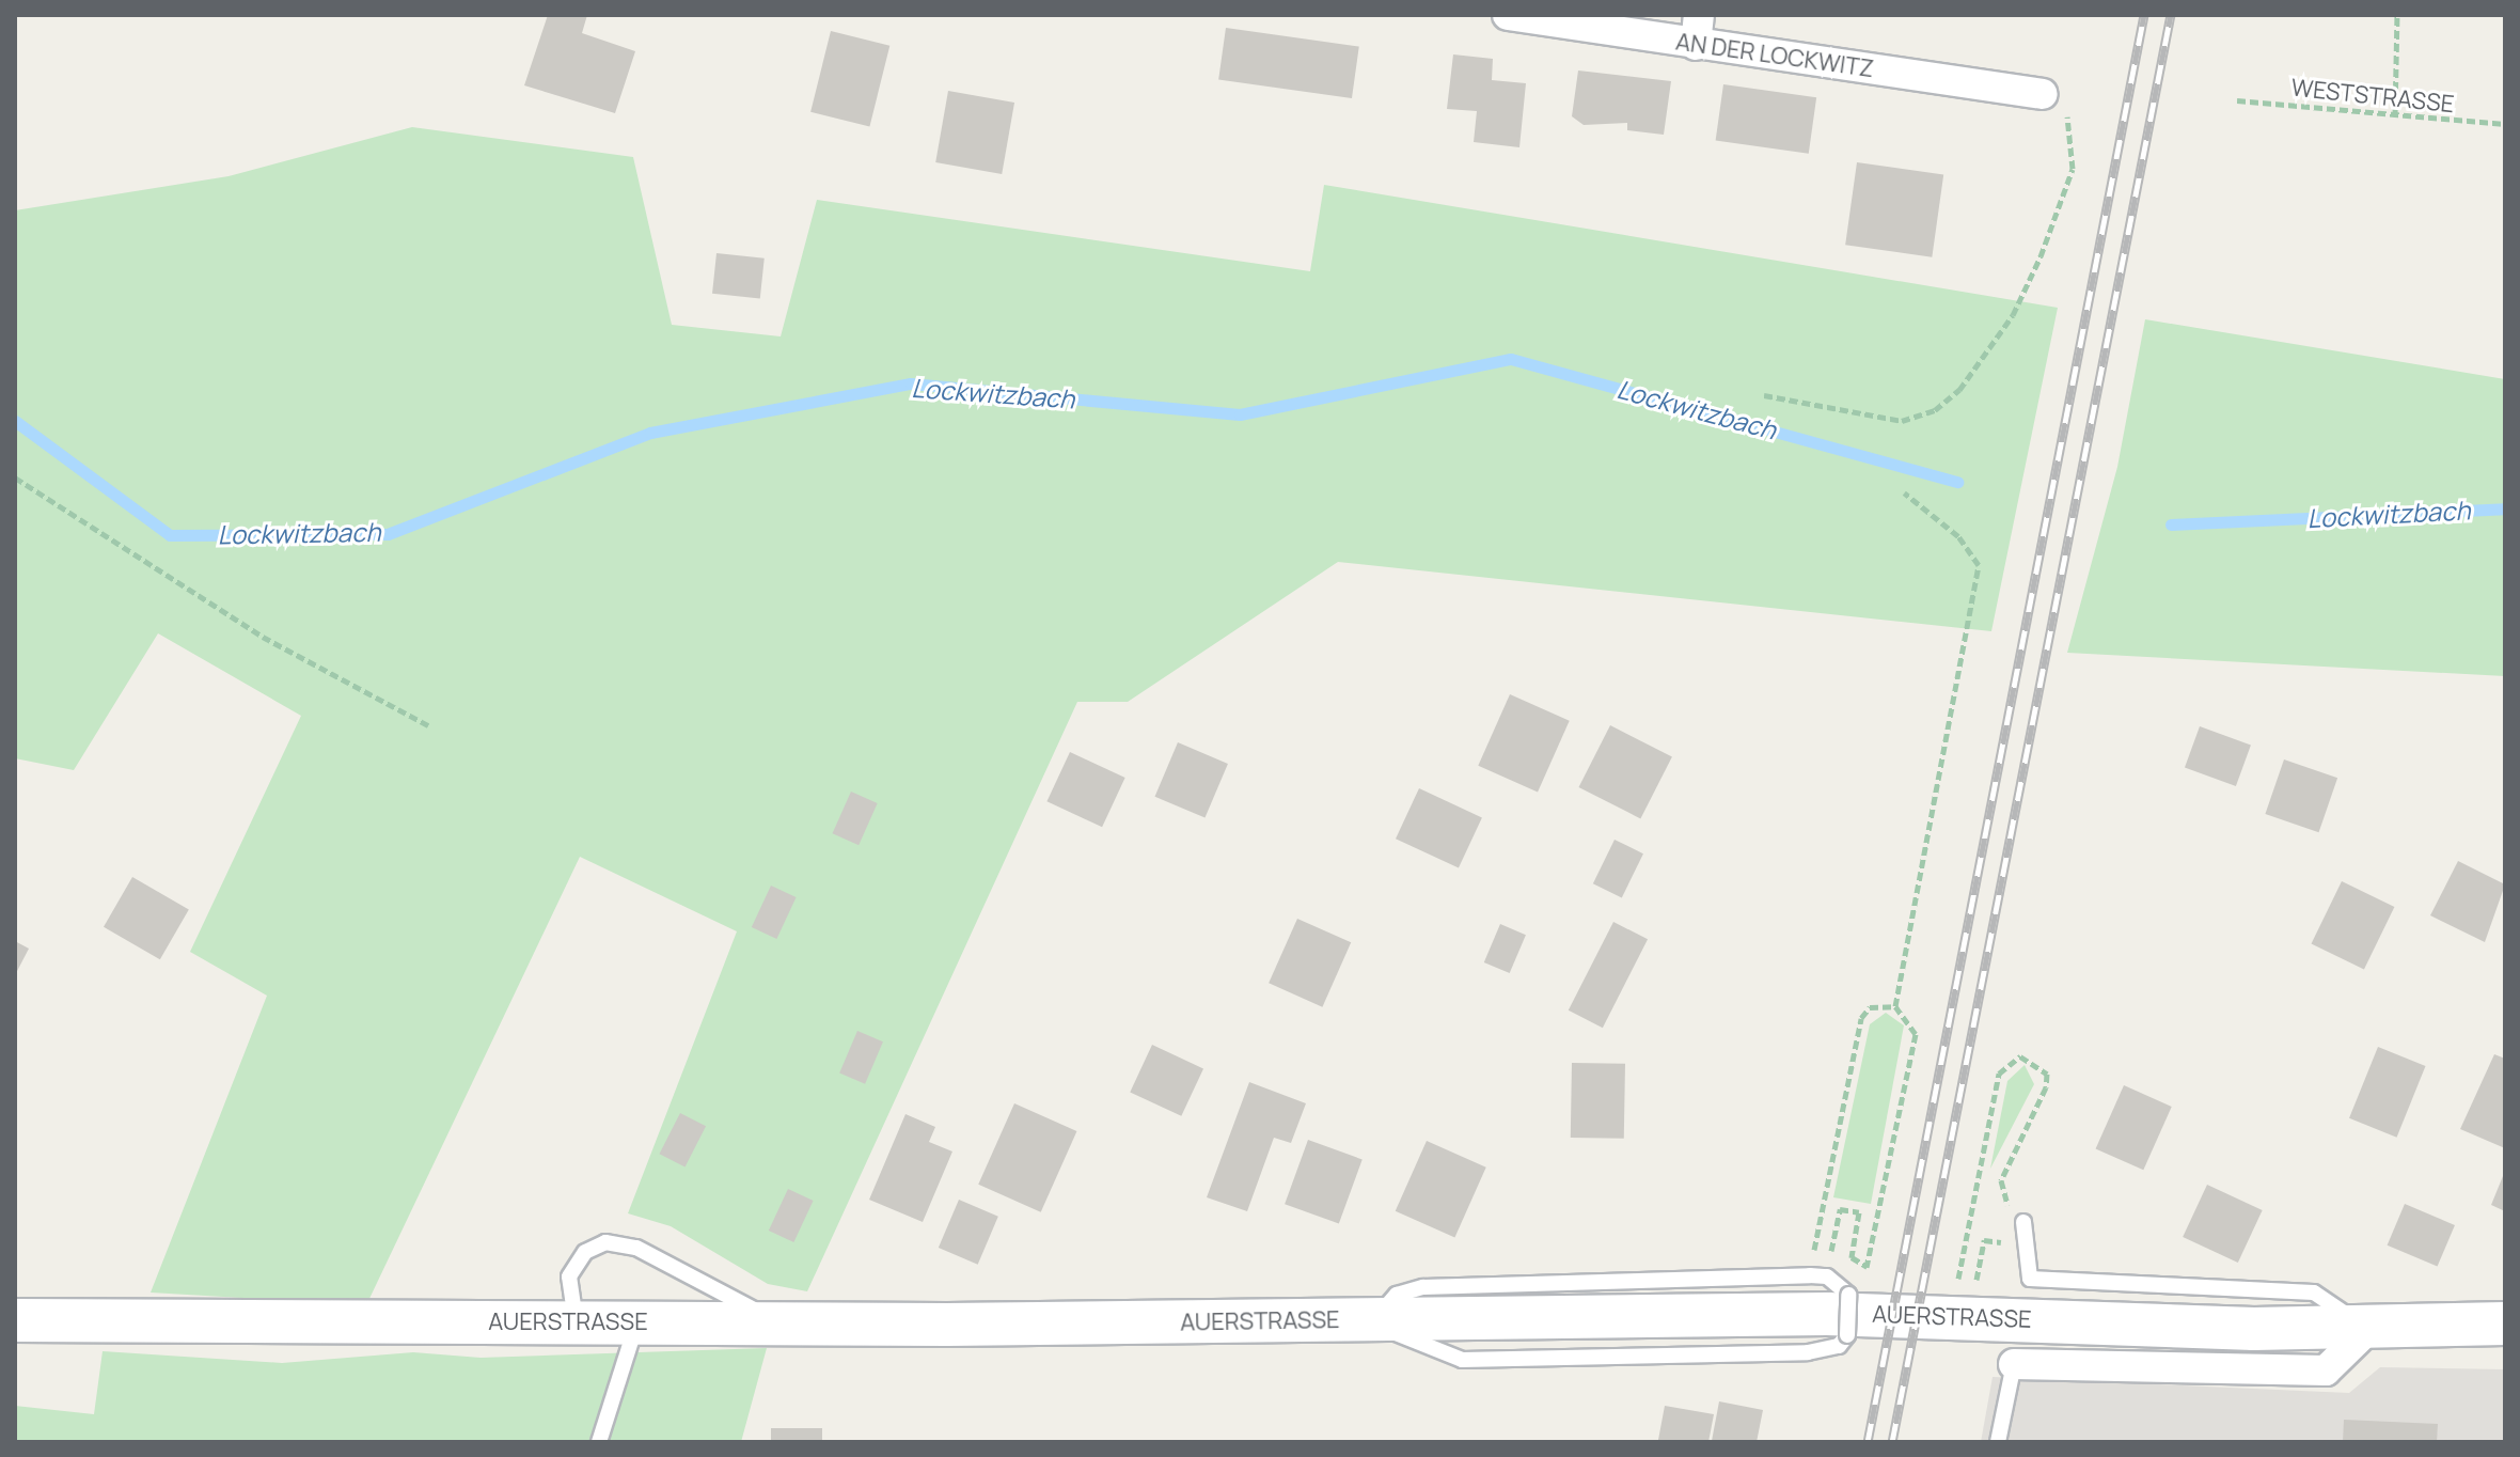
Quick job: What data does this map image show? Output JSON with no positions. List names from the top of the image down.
{
  "streets": {
    "street": ["AN DER LOCKWITZ", "AUERSTRASSE"],
    "path": ["WESTSTRASSE"]
  },
  "water": ["Lockwitzbach"]
}
